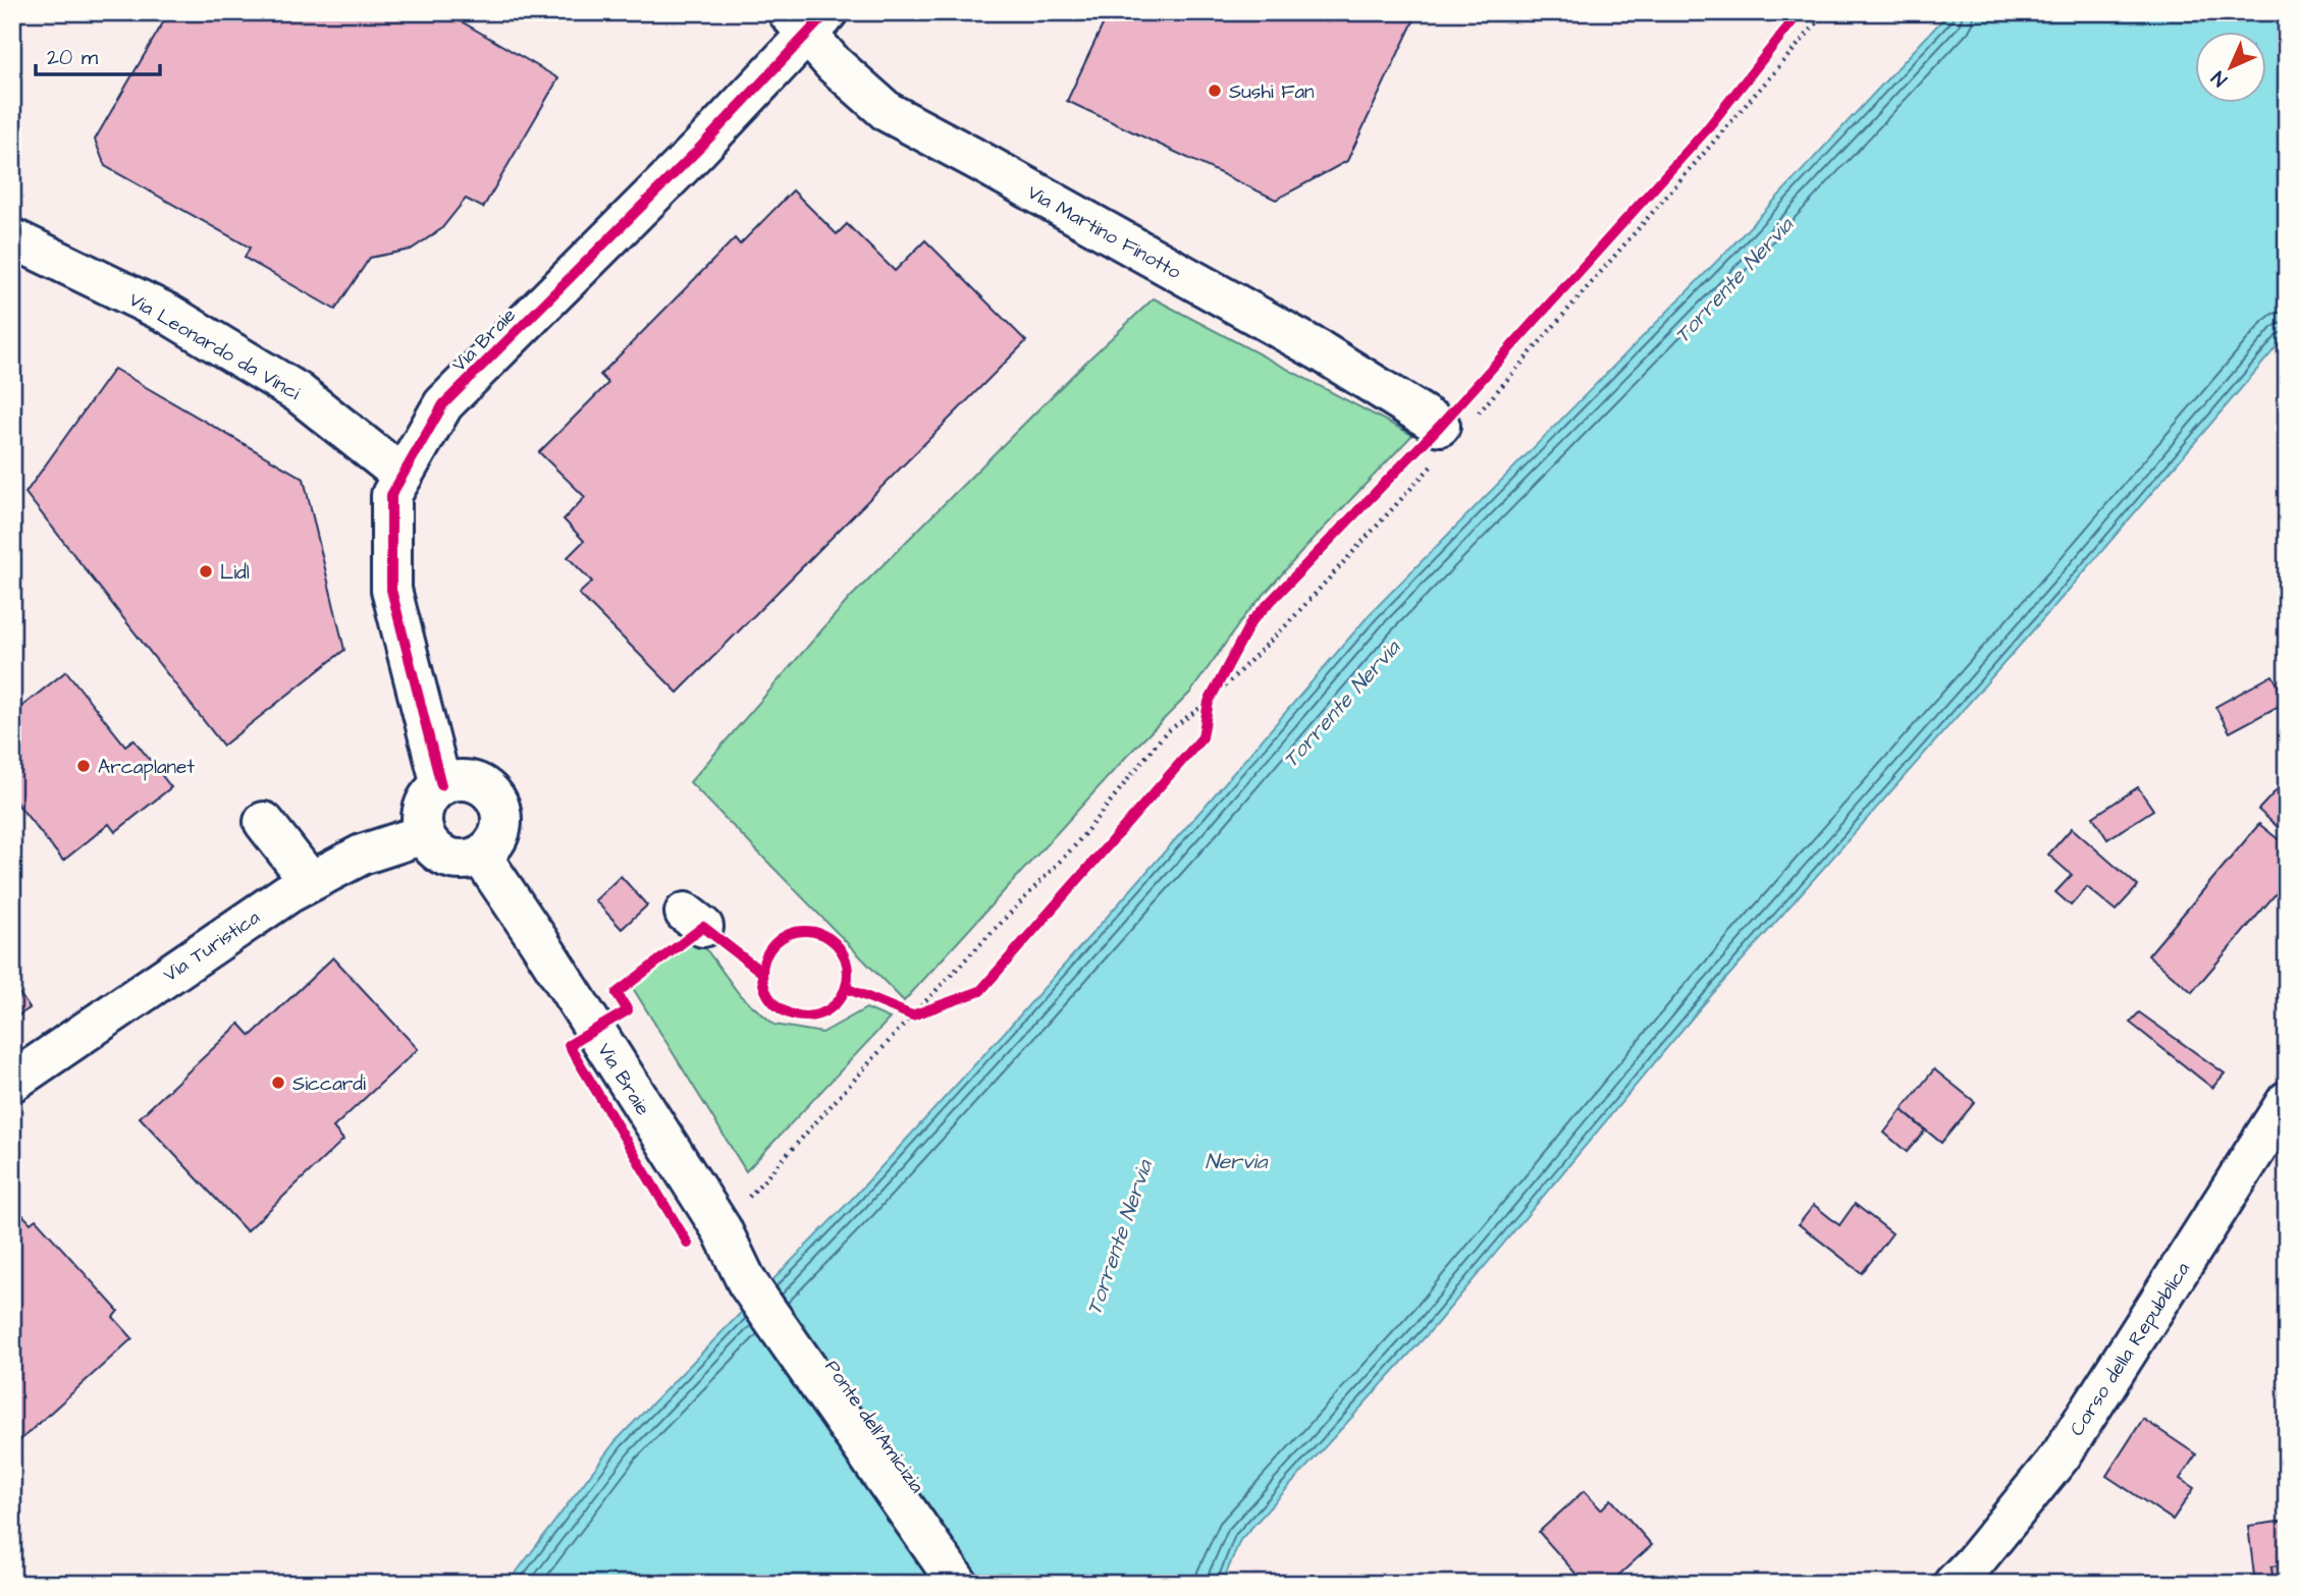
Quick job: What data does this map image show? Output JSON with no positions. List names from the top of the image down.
{
  "streets": {
    "street": [
      "Via Martino Finotto",
      "Via Braie",
      "Via Leonardo da Vinci",
      "Via Turistica",
      "Corso della Repubblica",
      "Ponte dell'Amicizia"
    ]
  },
  "crossings": [
    ["Via Martino Finotto", "Via Braie"],
    ["Via Braie", "Via Leonardo da Vinci"],
    ["Via Braie", "Via Turistica"],
    ["Via Braie", "Ponte dell'Amicizia"]
  ],
  "water": ["Torrente Nervia", "Nervia"],
  "places": [
    "Sushi Fan",
    "Lidl",
    "Arcaplanet",
    "Siccardi"
  ],
  "scale_bar": "20 m",
  "north": "bottom left"
}
